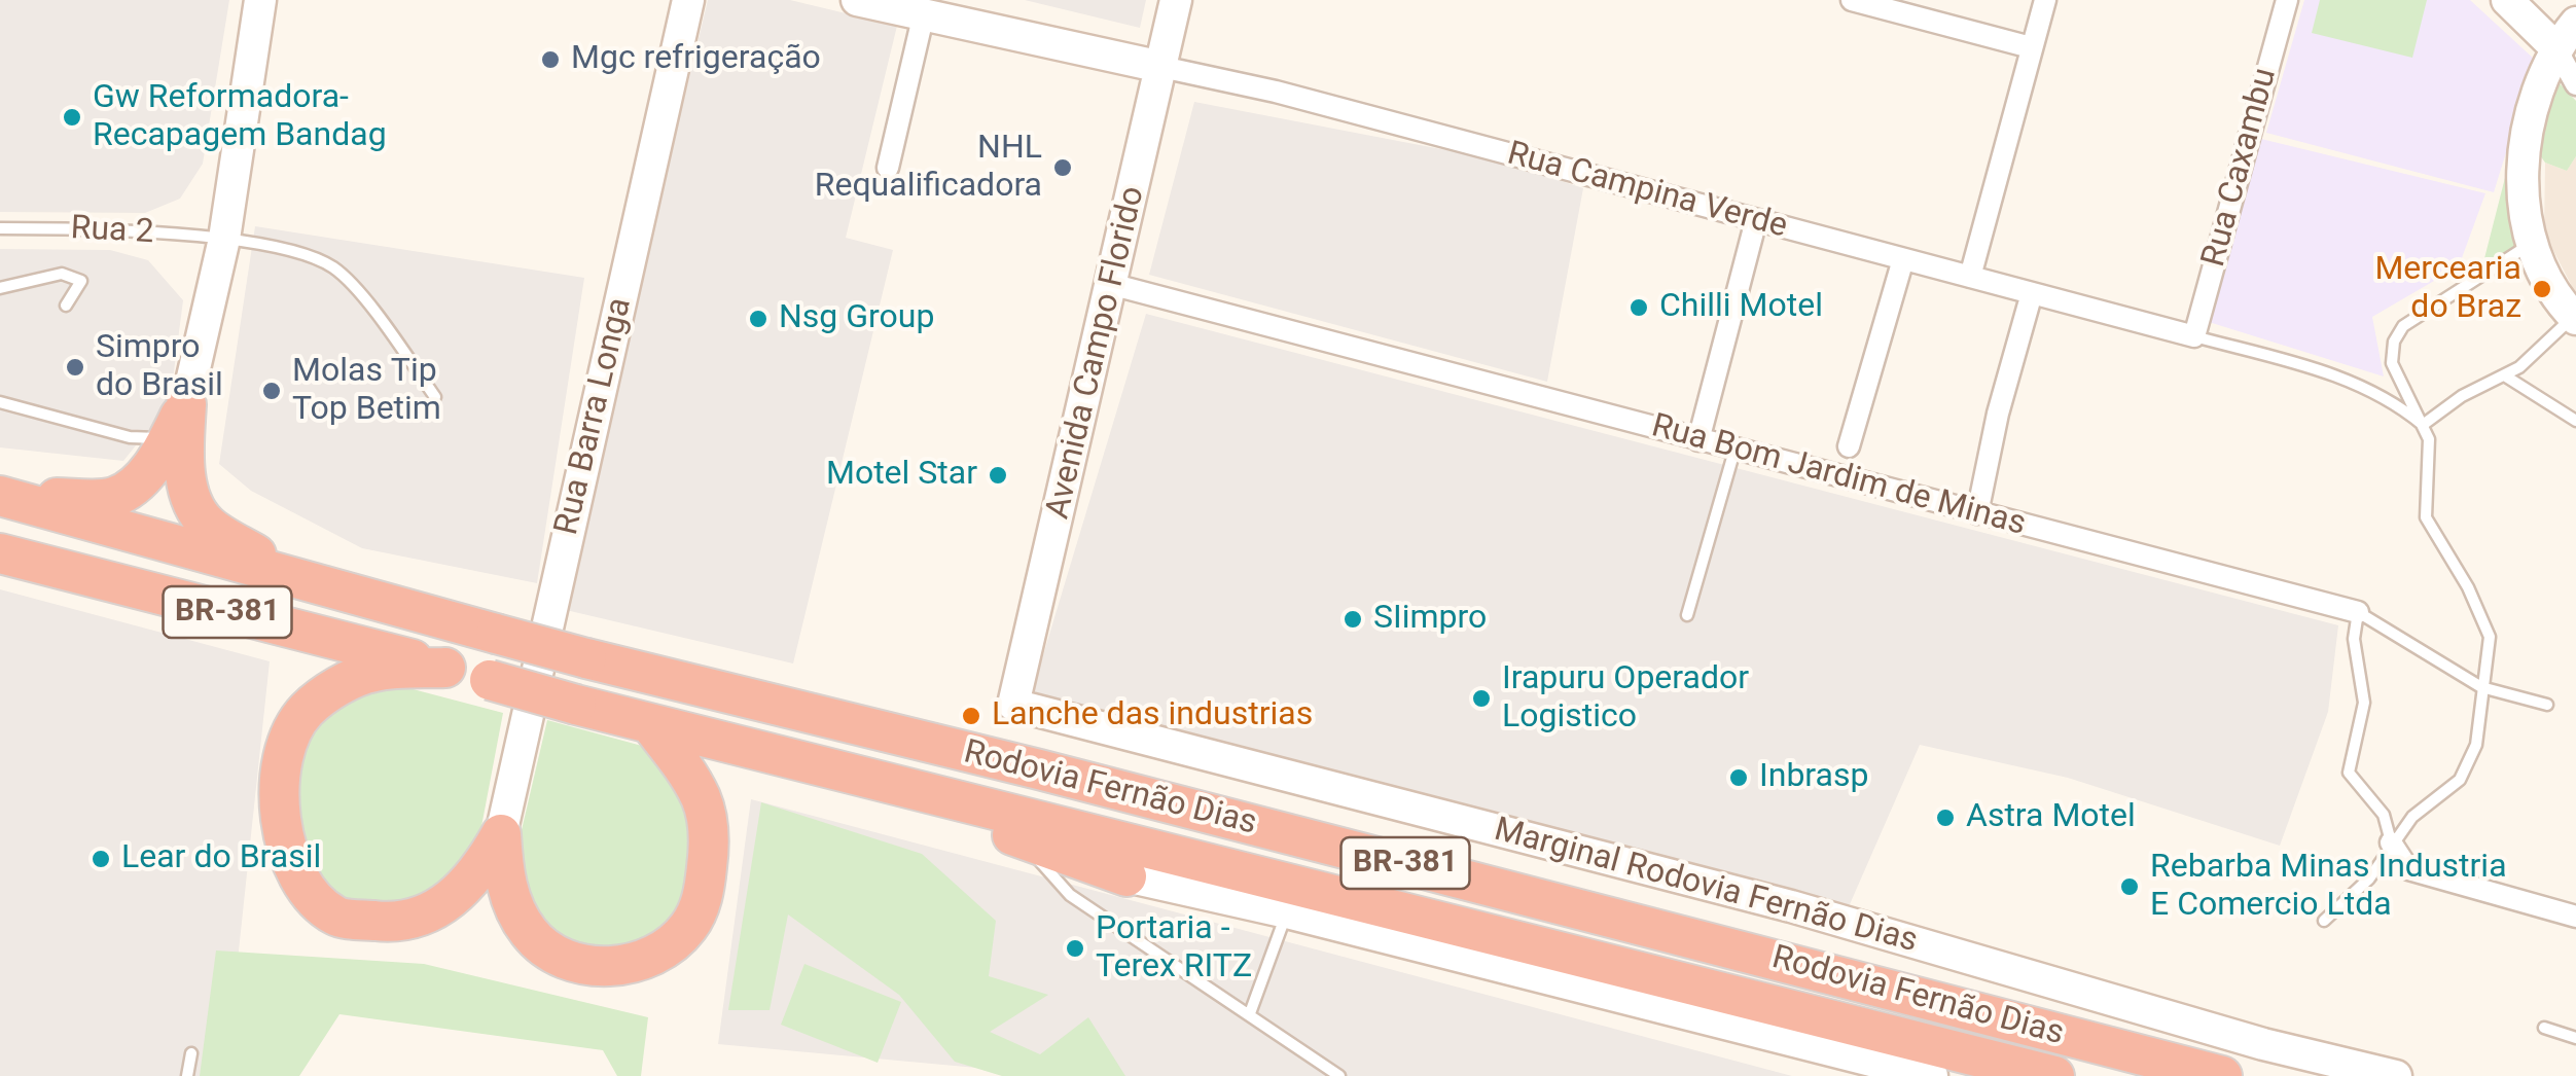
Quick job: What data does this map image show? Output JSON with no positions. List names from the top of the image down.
{
  "streets": {
    "highway": ["BR-381", "Rodovia Fernão Dias"],
    "main road": [
      "Rua Campina Verde",
      "Avenida Campo Florido",
      "Rua Barra Longa",
      "Marginal Rodovia Fernão Dias"
    ],
    "street": ["Rua Caxambu", "Rua Bom Jardim de Minas"],
    "lane": ["Rua 2"]
  },
  "crossings": [
    ["Rua Caxambu", "Rua Campina Verde"],
    ["Rua Campina Verde", "Avenida Campo Florido"],
    ["Avenida Campo Florido", "Rua Bom Jardim de Minas"],
    ["Avenida Campo Florido", "Marginal Rodovia Fernão Dias"],
    ["BR-381", "Rodovia Fernão Dias"]
  ],
  "places": [
    "Mgc refrigeração",
    "Gw Reformadora- Recapagem Bandag",
    "NHL Requalificadora",
    "Mercearia do Braz",
    "Chilli Motel",
    "Nsg Group",
    "Simpro do Brasil",
    "Molas Tip Top Betim",
    "Motel Star",
    "SIimpro",
    "Irapuru Operador Logistico",
    "Lanche das industrias",
    "Inbrasp",
    "Astra Motel",
    "Lear do Brasil",
    "Rebarba Minas Industria E Comercio Ltda",
    "Portaria - Terex RITZ"
  ]
}
